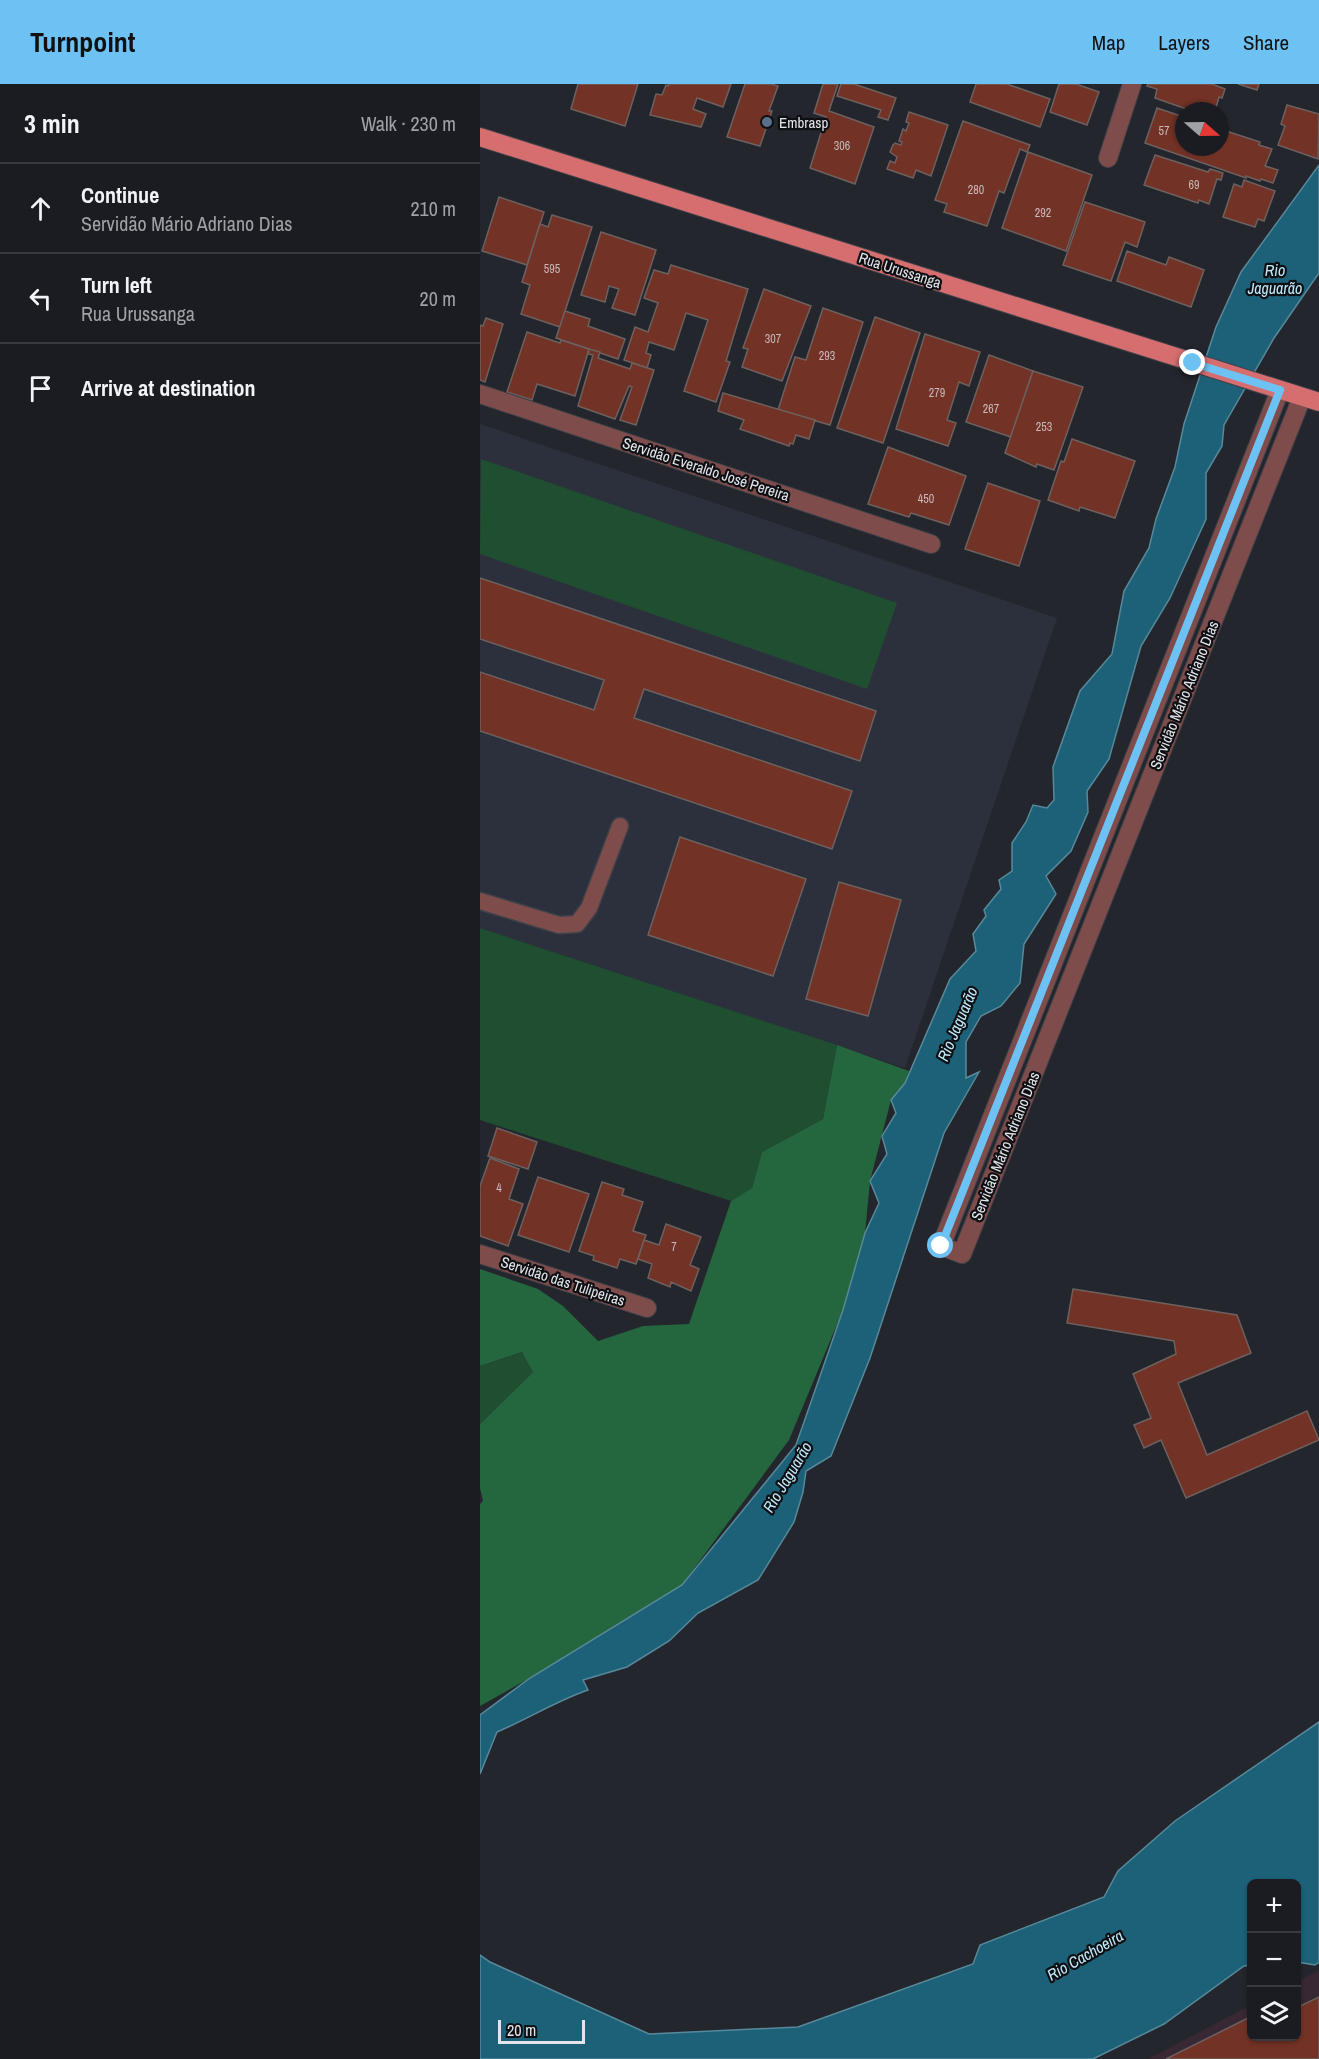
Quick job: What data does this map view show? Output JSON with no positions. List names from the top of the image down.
{
  "streets": {
    "main road": ["Rua Urussanga"],
    "street": ["Servidão Everaldo José Pereira", "Servidão Mário Adriano Dias", "Servidão das Tulipeiras"]
  },
  "crossings": [
    ["Rua Urussanga", "Servidão Mário Adriano Dias"]
  ],
  "water": ["Rio Jaguarão", "Rio Cachoeira"],
  "places": ["Embrasp"],
  "house_numbers": [
    "57",
    "306",
    "69",
    "280",
    "292",
    "595",
    "307",
    "293",
    "279",
    "267",
    "253",
    "450",
    "4",
    "7"
  ],
  "scale_bar": "20 m",
  "north": "right",
  "page": {
    "header": "Turnpoint",
    "nav": ["Map", "Layers", "Share"],
    "heading": ["3 min", "Walk · 230 m"],
    "list": [
      ["Continue", "Servidão Mário Adriano Dias", "210 m"],
      ["Turn left", "Rua Urussanga", "20 m"],
      "Arrive at destination"
    ],
    "map_buttons": ["+", "−"],
    "scale": "20 m"
  }
}
